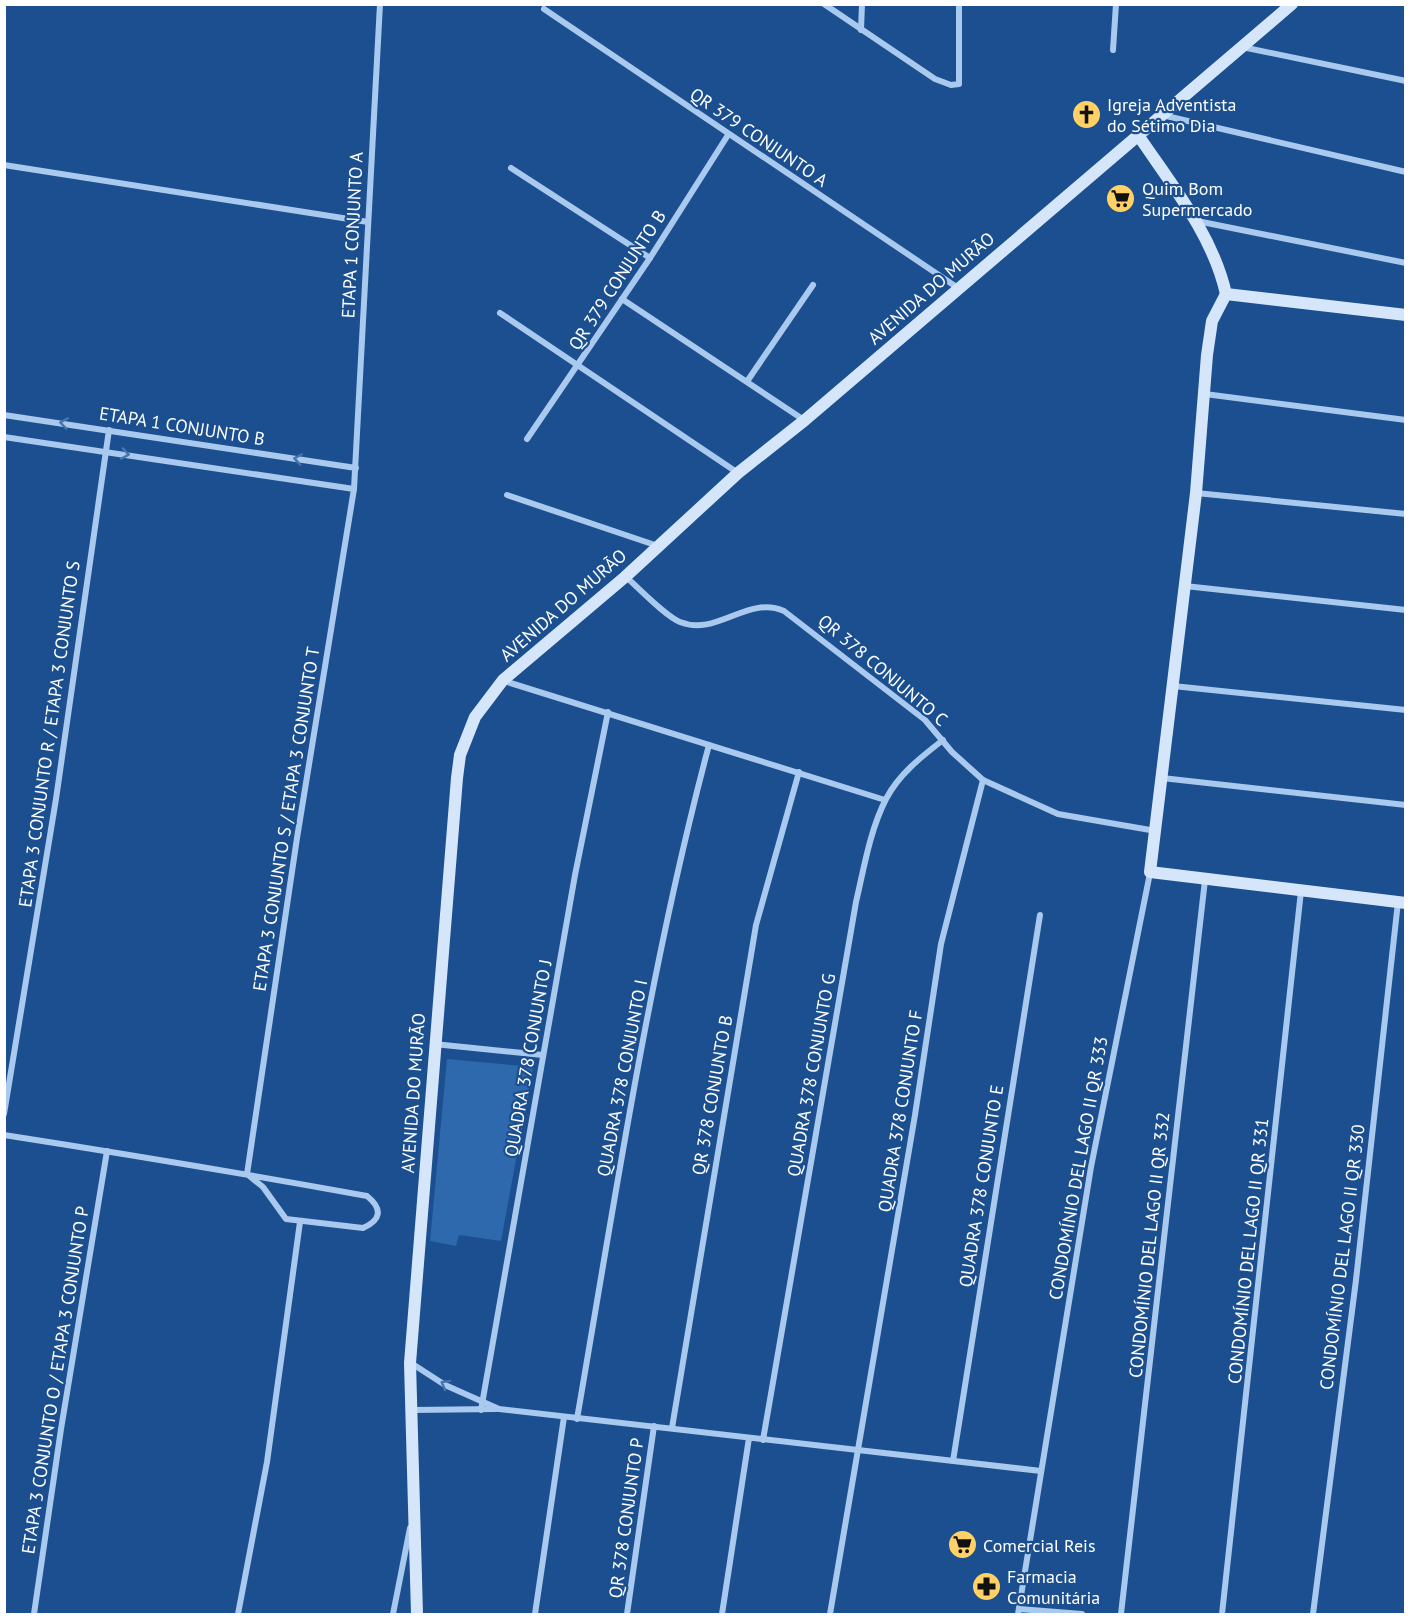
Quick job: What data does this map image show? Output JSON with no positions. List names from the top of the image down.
{
  "streets": {
    "street": [
      "QR 379 CONJUNTO A",
      "ETAPA 1 CONJUNTO A",
      "QR 379 CONJUNTO B",
      "AVENIDA DO MURÃO",
      "ETAPA 1 CONJUNTO B",
      "QR 378 CONJUNTO C",
      "ETAPA 3 CONJUNTO R / ETAPA 3 CONJUNTO S",
      "ETAPA 3 CONJUNTO S / ETAPA 3 CONJUNTO T",
      "QUADRA 378 CONJUNTO J",
      "QUADRA 378 CONJUNTO G",
      "QUADRA 378 CONJUNTO I",
      "QR 378 CONJUNTO B",
      "QUADRA 378 CONJUNTO F",
      "CONDOMÍNIO DEL LAGO II QR 333",
      "QUADRA 378 CONJUNTO E",
      "CONDOMÍNIO DEL LAGO II QR 332",
      "CONDOMÍNIO DEL LAGO II QR 331",
      "CONDOMÍNIO DEL LAGO II QR 330",
      "ETAPA 3 CONJUNTO O / ETAPA 3 CONJUNTO P",
      "QR 378 CONJUNTO P"
    ]
  },
  "crossings": [
    ["QR 379 CONJUNTO A", "QR 379 CONJUNTO B"],
    ["QR 379 CONJUNTO A", "AVENIDA DO MURÃO"],
    ["ETAPA 1 CONJUNTO A", "ETAPA 1 CONJUNTO B"],
    ["ETAPA 1 CONJUNTO A", "ETAPA 3 CONJUNTO S / ETAPA 3 CONJUNTO T"],
    ["AVENIDA DO MURÃO", "QR 378 CONJUNTO C"],
    ["ETAPA 1 CONJUNTO B", "ETAPA 3 CONJUNTO R / ETAPA 3 CONJUNTO S"],
    ["ETAPA 1 CONJUNTO B", "ETAPA 3 CONJUNTO S / ETAPA 3 CONJUNTO T"],
    ["QR 378 CONJUNTO C", "QUADRA 378 CONJUNTO G"],
    ["QR 378 CONJUNTO C", "QUADRA 378 CONJUNTO F"]
  ],
  "places": {
    "church": ["Igreja Adventista do Sétimo Dia"],
    "supermarket": ["Quim Bom Supermercado", "Comercial Reis"],
    "pharmacy": ["Farmacia Comunitária"]
  }
}
